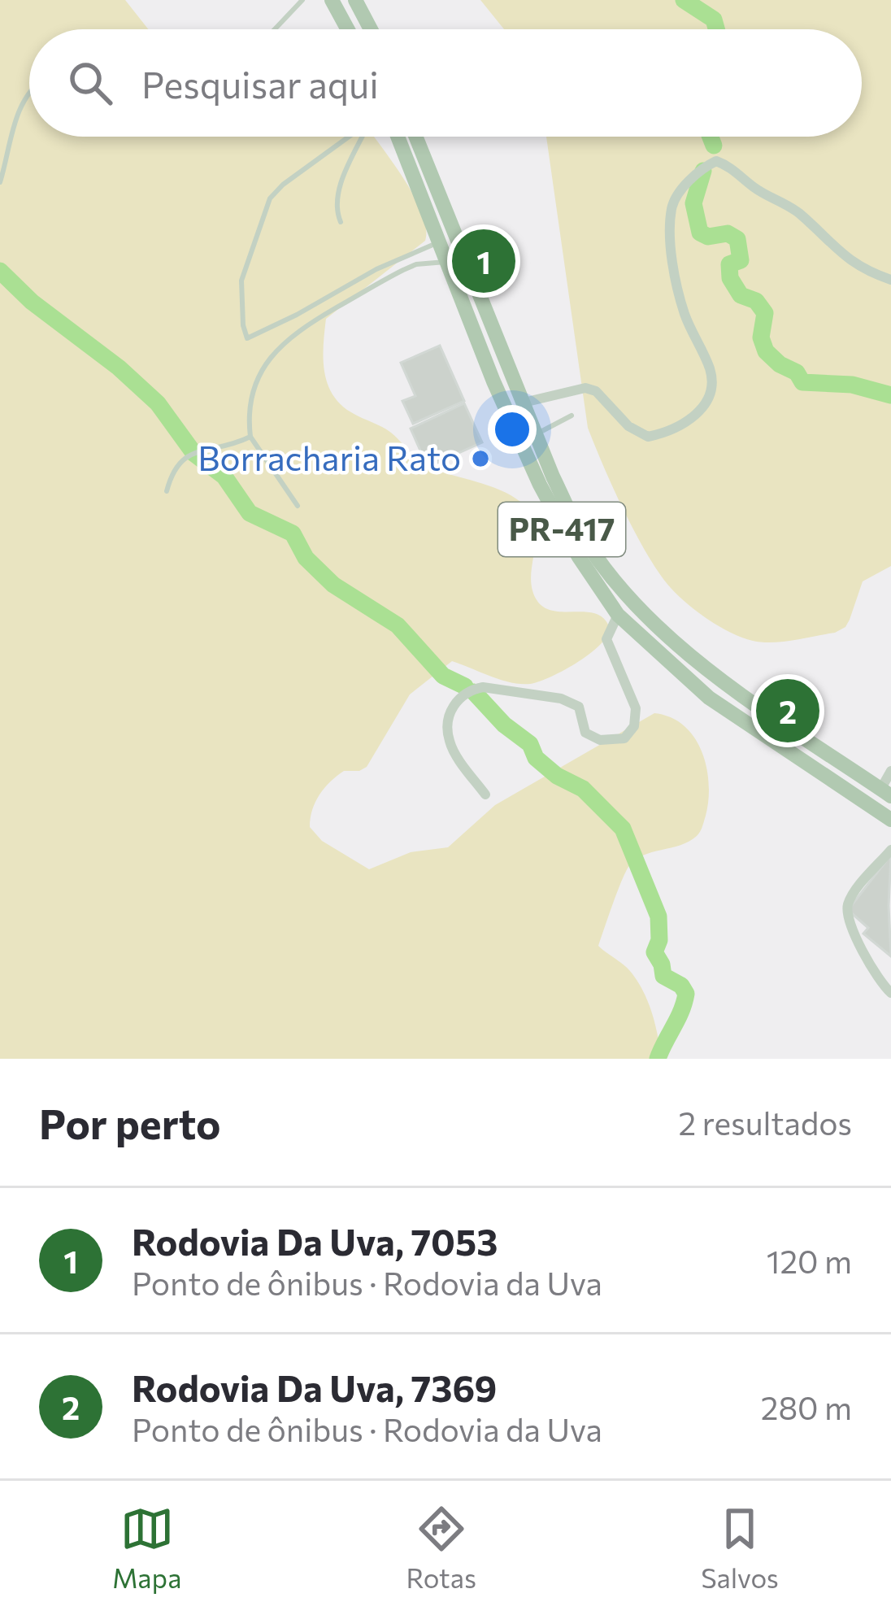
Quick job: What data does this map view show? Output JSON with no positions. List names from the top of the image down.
{
  "streets": {
    "main road": ["PR-417"]
  },
  "places": ["Borracharia Rato"],
  "page": {
    "search": "Pesquisar aqui",
    "pins": ["1", "2"],
    "heading": ["Por perto", "2 resultados"],
    "list": [
      {
        "mark": "1",
        "name": "Rodovia Da Uva, 7053",
        "note": "Ponto de ônibus · Rodovia da Uva",
        "value": "120 m"
      },
      {
        "mark": "2",
        "name": "Rodovia Da Uva, 7369",
        "note": "Ponto de ônibus · Rodovia da Uva",
        "value": "280 m"
      }
    ],
    "nav": ["Mapa", "Rotas", "Salvos"]
  }
}
